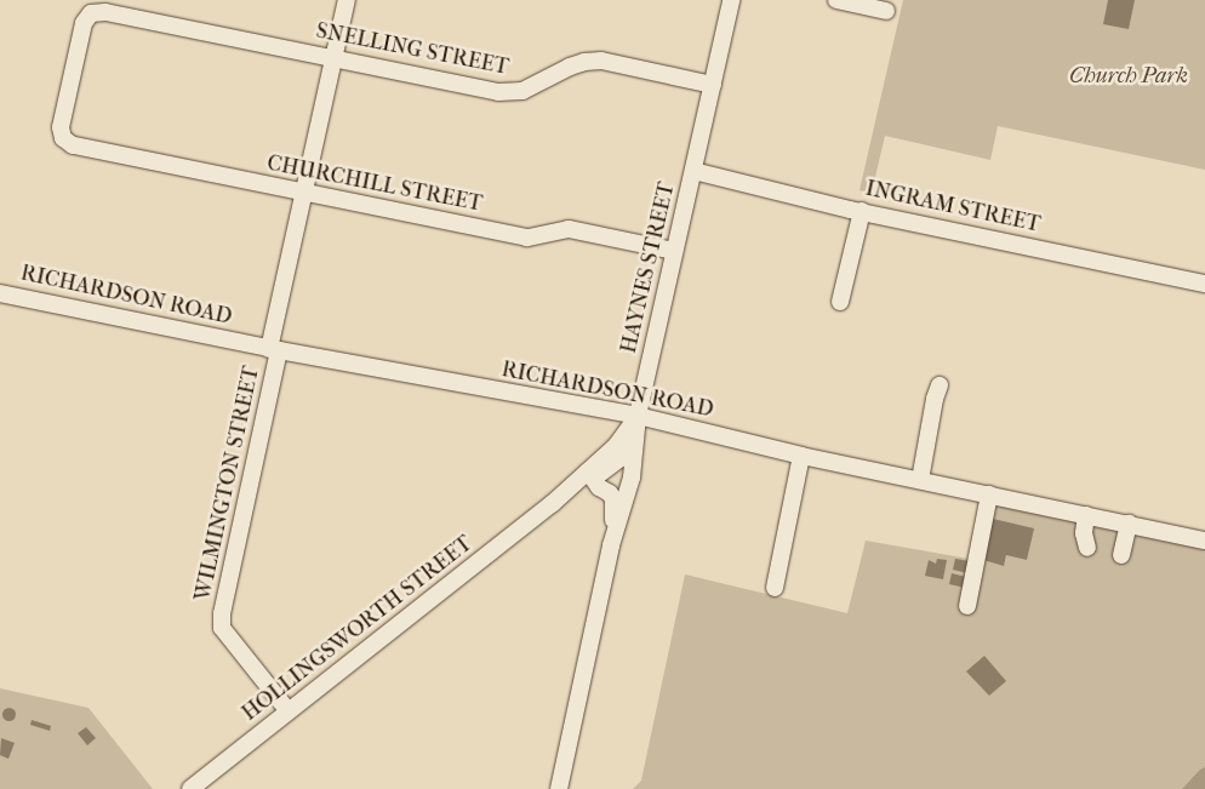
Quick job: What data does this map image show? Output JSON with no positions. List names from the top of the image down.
{
  "streets": {
    "street": [
      "SNELLING STREET",
      "CHURCHILL STREET",
      "INGRAM STREET",
      "HAYNES STREET",
      "RICHARDSON ROAD",
      "WILMINGTON STREET",
      "HOLLINGSWORTH STREET"
    ]
  },
  "crossings": [
    ["SNELLING STREET", "CHURCHILL STREET"],
    ["SNELLING STREET", "HAYNES STREET"],
    ["CHURCHILL STREET", "HAYNES STREET"],
    ["INGRAM STREET", "HAYNES STREET"],
    ["HAYNES STREET", "RICHARDSON ROAD"],
    ["HAYNES STREET", "HOLLINGSWORTH STREET"],
    ["RICHARDSON ROAD", "WILMINGTON STREET"],
    ["RICHARDSON ROAD", "HOLLINGSWORTH STREET"],
    ["WILMINGTON STREET", "HOLLINGSWORTH STREET"]
  ],
  "parks": ["Church Park"]
}
